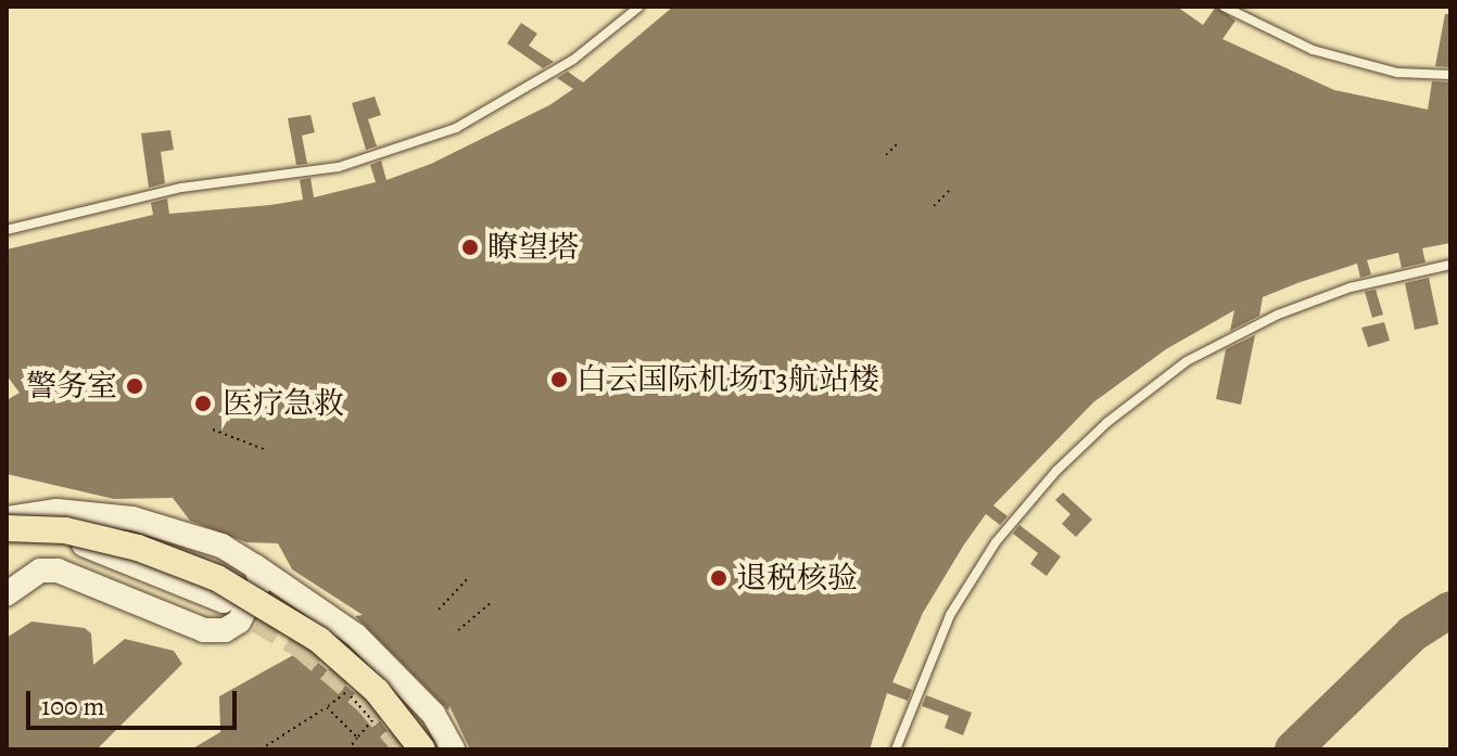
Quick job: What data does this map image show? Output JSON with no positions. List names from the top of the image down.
{
  "places": [
    "瞭望塔",
    "白云国际机场T3航站楼",
    "警务室",
    "医疗急救",
    "退税核验"
  ],
  "scale_bar": "100 m"
}
